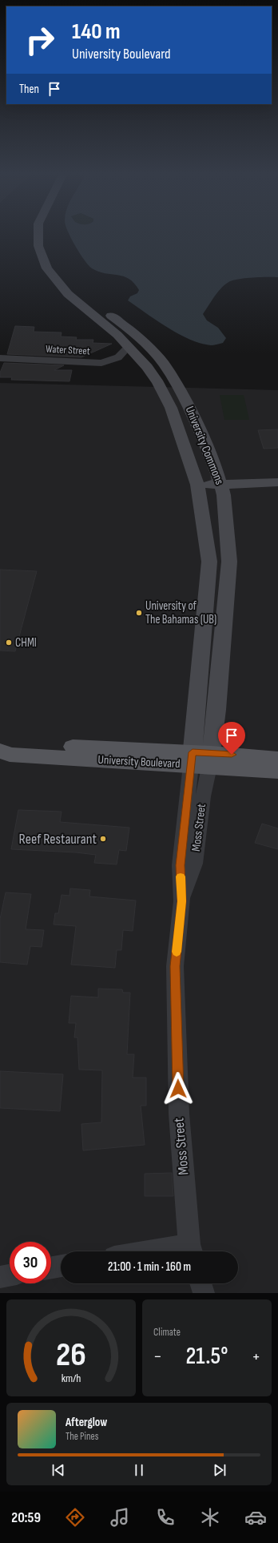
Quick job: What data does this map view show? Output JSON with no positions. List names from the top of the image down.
{
  "streets": {
    "main road": ["University Commons", "University Boulevard"],
    "street": ["Water Street", "Moss Street"]
  },
  "crossings": [
    ["Water Street", "University Commons"],
    ["University Commons", "University Boulevard"],
    ["University Commons", "Moss Street"],
    ["University Boulevard", "Moss Street"]
  ],
  "places": ["University of The Bahamas (UB)", "CHMI", "Reef Restaurant"],
  "page": {
    "turn": ["140 m", "University Boulevard"],
    "then": "Then",
    "limit": "30",
    "trip": "21:00 · 1 min · 160 m",
    "tile": "Climate",
    "heat": ["−", "21.5°", "+"],
    "song": ["Afterglow", "The Pines"],
    "tabs": "20:59",
    "gauge": ["26", "km/h"]
  }
}
